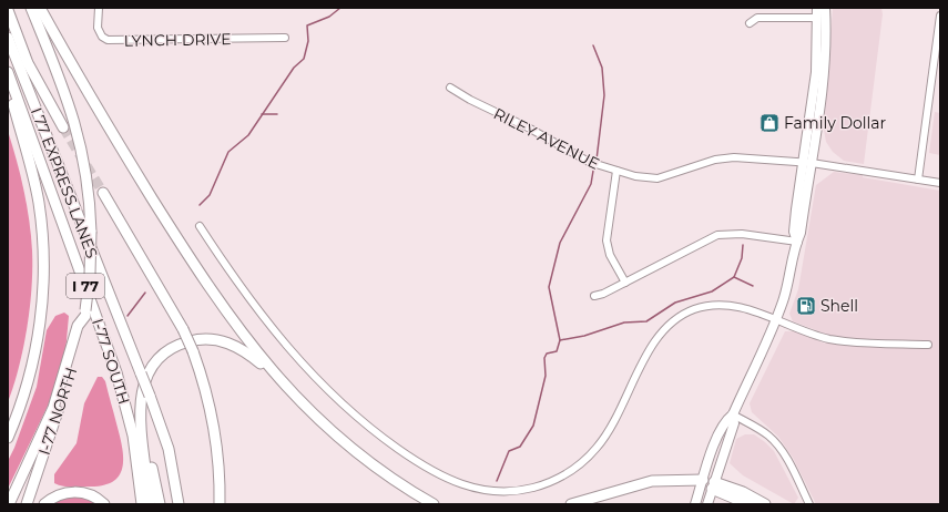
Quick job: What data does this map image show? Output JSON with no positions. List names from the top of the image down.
{
  "streets": {
    "highway": [
      "I 77 EXPRESS LANES",
      "I 77",
      "I-77 SOUTH",
      "I-77 NORTH"
    ],
    "street": ["LYNCH DRIVE", "RILEY AVENUE"]
  },
  "places": {
    "shop": ["Family Dollar"],
    "fuel station": ["Shell"]
  }
}
